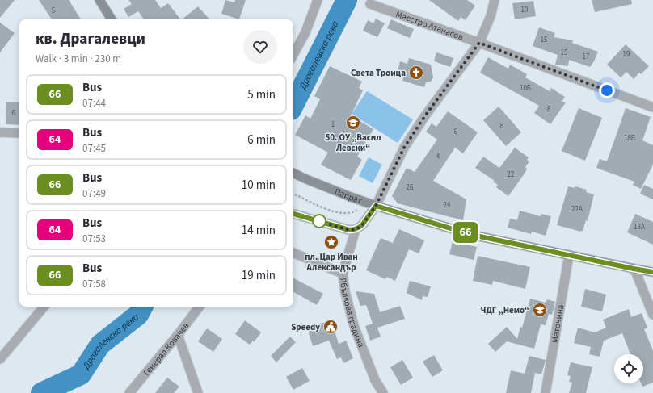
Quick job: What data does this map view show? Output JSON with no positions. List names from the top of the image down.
{
  "streets": {
    "main road": ["Папрат"],
    "street": [
      "Маестро Атанасов",
      "Ябълкова градина",
      "Маточина",
      "Генерал Ковачев"
    ]
  },
  "crossings": [
    ["Папрат", "Маточина"]
  ],
  "water": ["Драгалевска река"],
  "places": {
    "church": ["Света Троица"],
    "school or university": ["50. ОУ „Васил Левски“", "ЧДГ „Немо“"],
    "place": ["пл. Цар Иван Александър"],
    "public building": ["Speedy"]
  },
  "lines": ["bus line 66"],
  "house_numbers": [
    "10",
    "5",
    "15",
    "15",
    "19",
    "17",
    "10Б",
    "8",
    "6",
    "1",
    "8",
    "6",
    "18Б",
    "4",
    "22",
    "26",
    "24",
    "22А",
    "18А"
  ],
  "page": {
    "on_map": "66",
    "heading": ["кв. Драгалевци", "Walk · 3 min · 230 m"],
    "list": [
      {
        "mark": "66",
        "name": "Bus",
        "note": "07:44",
        "value": "5 min"
      },
      {
        "mark": "64",
        "name": "Bus",
        "note": "07:45",
        "value": "6 min"
      },
      {
        "mark": "66",
        "name": "Bus",
        "note": "07:49",
        "value": "10 min"
      },
      {
        "mark": "64",
        "name": "Bus",
        "note": "07:53",
        "value": "14 min"
      },
      {
        "mark": "66",
        "name": "Bus",
        "note": "07:58",
        "value": "19 min"
      }
    ]
  }
}
